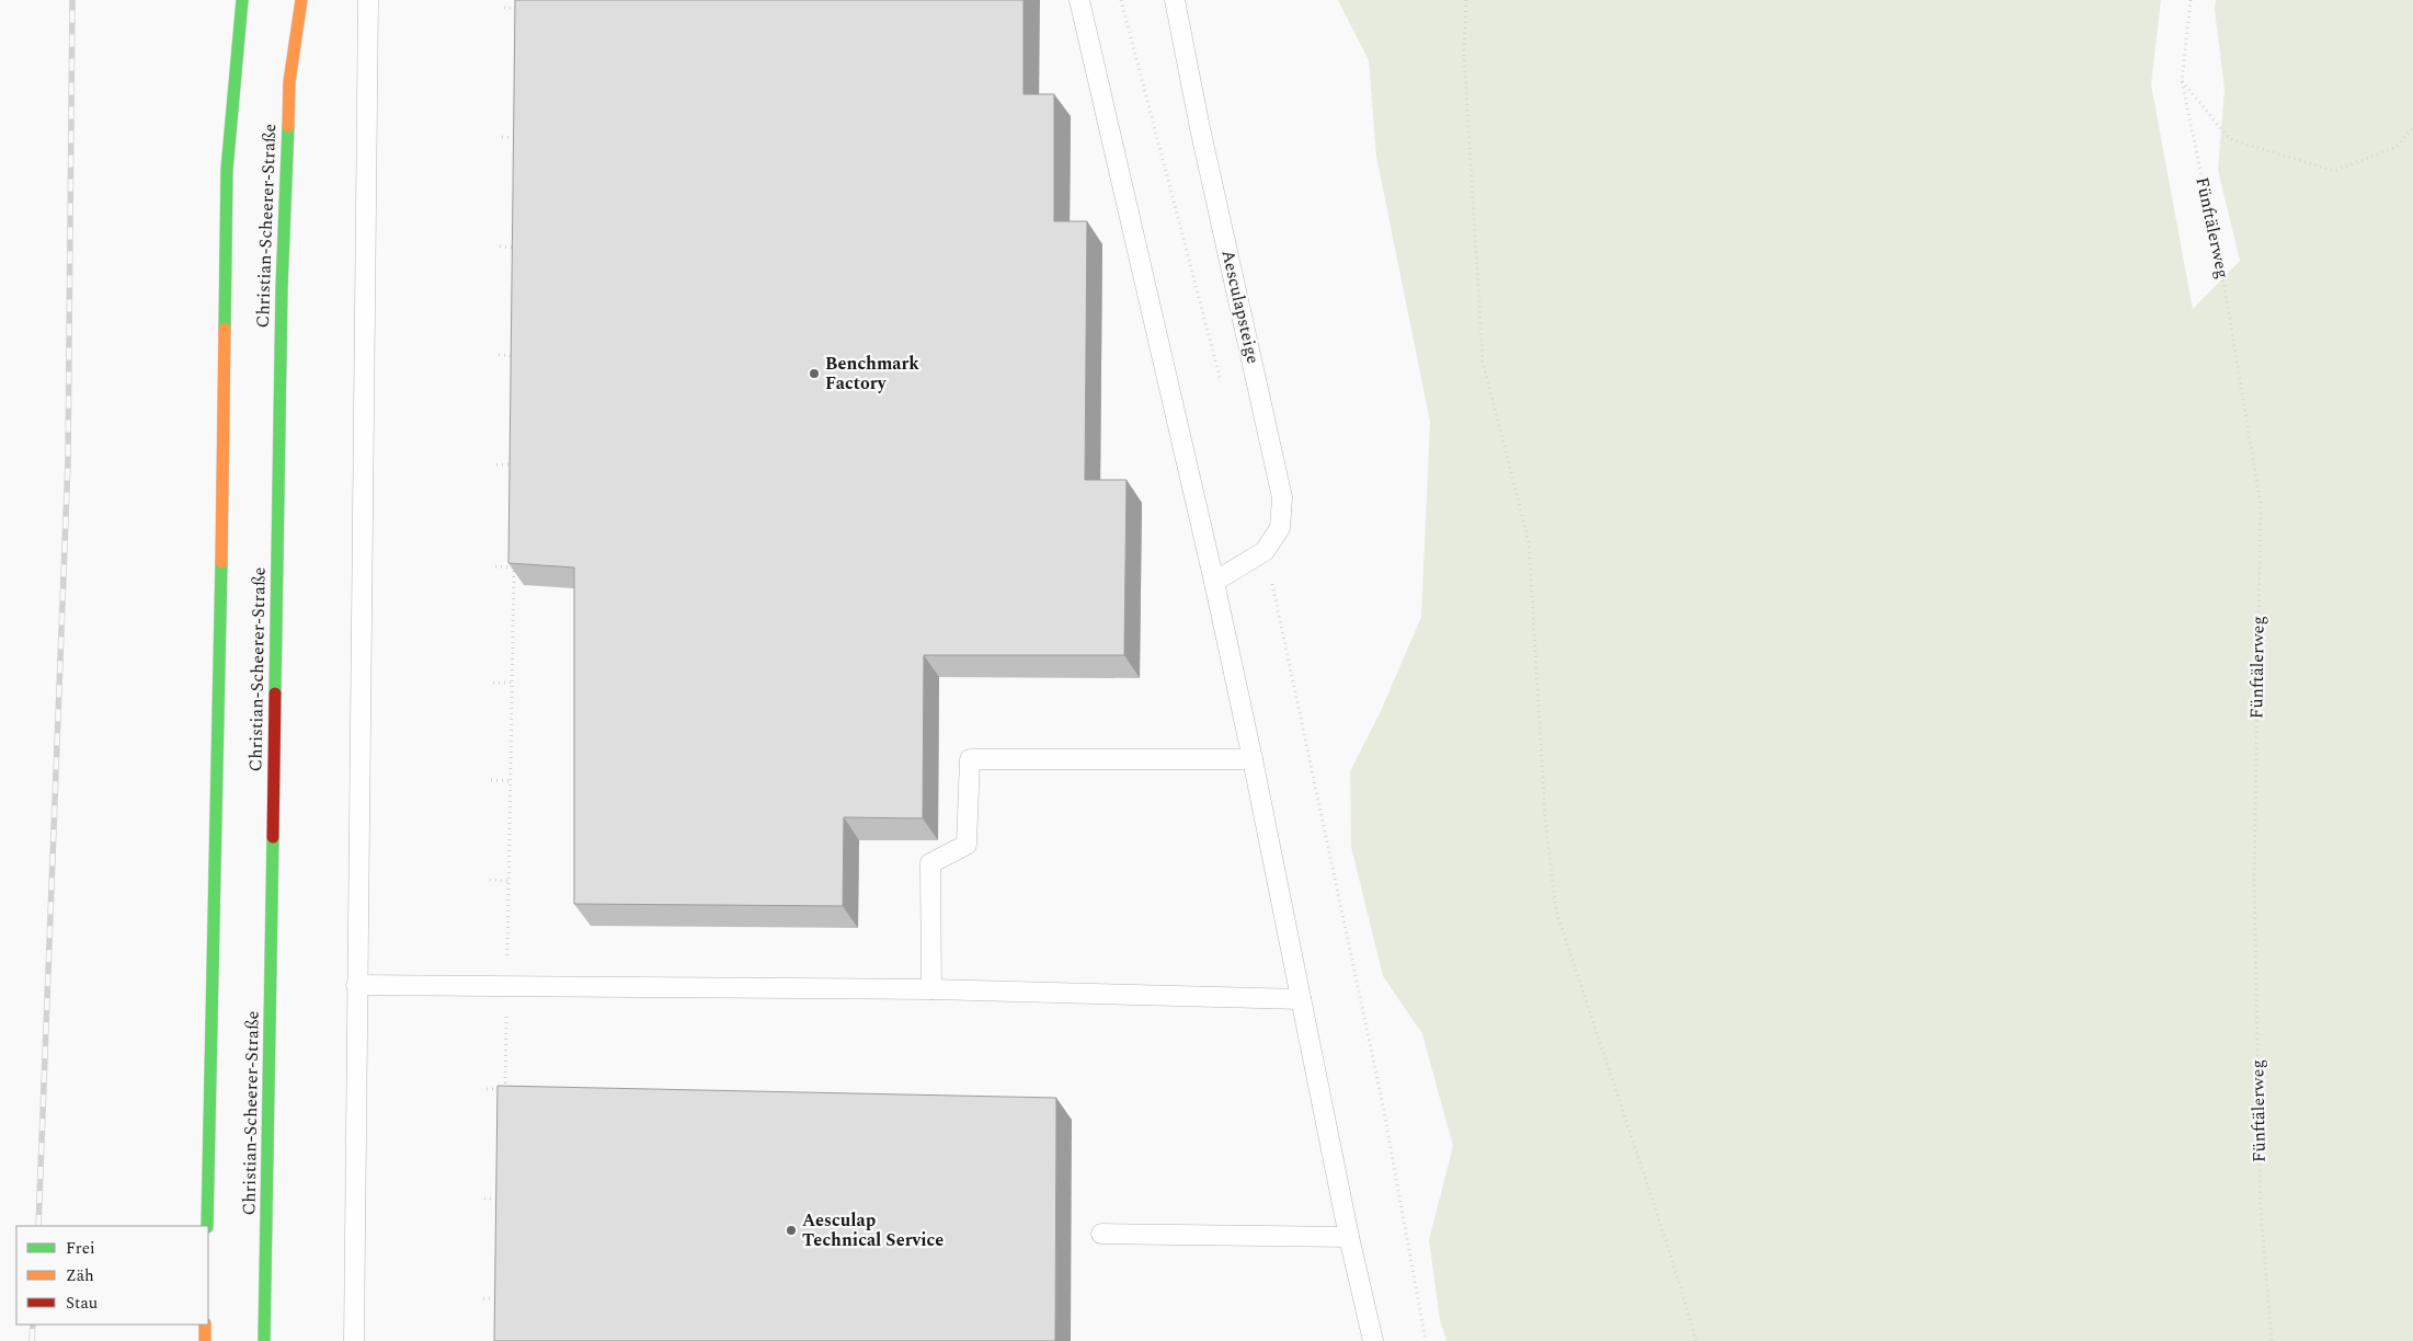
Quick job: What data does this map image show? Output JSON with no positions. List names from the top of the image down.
{
  "streets": {
    "main road": ["Christian-Scheerer-Straße"],
    "lane": ["Aesculapsteige"],
    "path": ["Fünftälerweg"]
  },
  "places": ["Benchmark Factory", "Aesculap Technical Service"],
  "legend": ["Frei", "Zäh", "Stau"]
}
